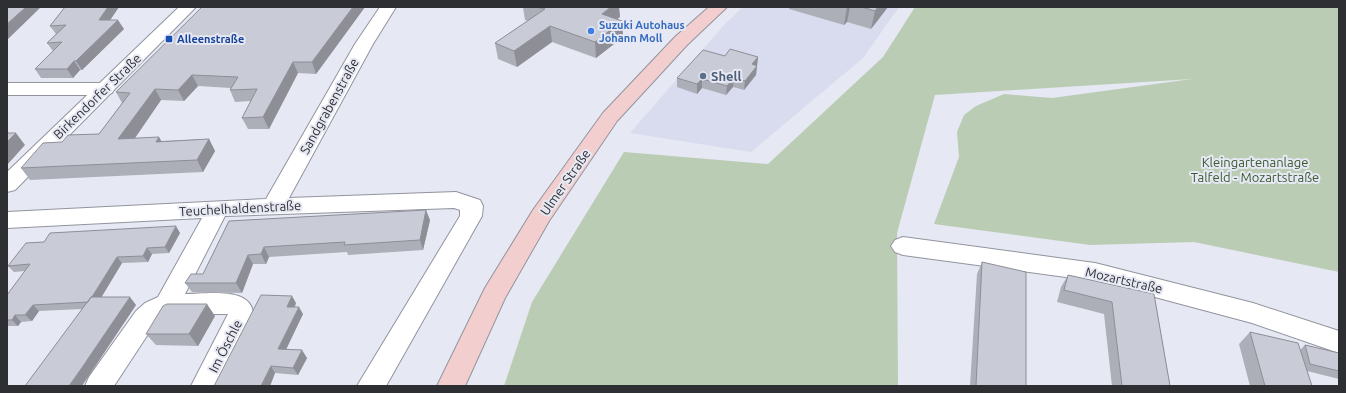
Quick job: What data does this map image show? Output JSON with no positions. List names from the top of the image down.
{
  "streets": {
    "main road": ["Ulmer Straße"],
    "street": [
      "Birkendorfer Straße",
      "Sandgrabenstraße",
      "Teuchelhaldenstraße",
      "Mozartstraße",
      "Im Öschle"
    ]
  },
  "crossings": [
    ["Sandgrabenstraße", "Teuchelhaldenstraße"]
  ],
  "parks": ["Kleingartenanlage Talfeld - Mozartstraße"],
  "places": {
    "other": ["Suzuki Autohaus Johann Moll", "Shell"],
    "transit": ["Alleenstraße"]
  }
}
